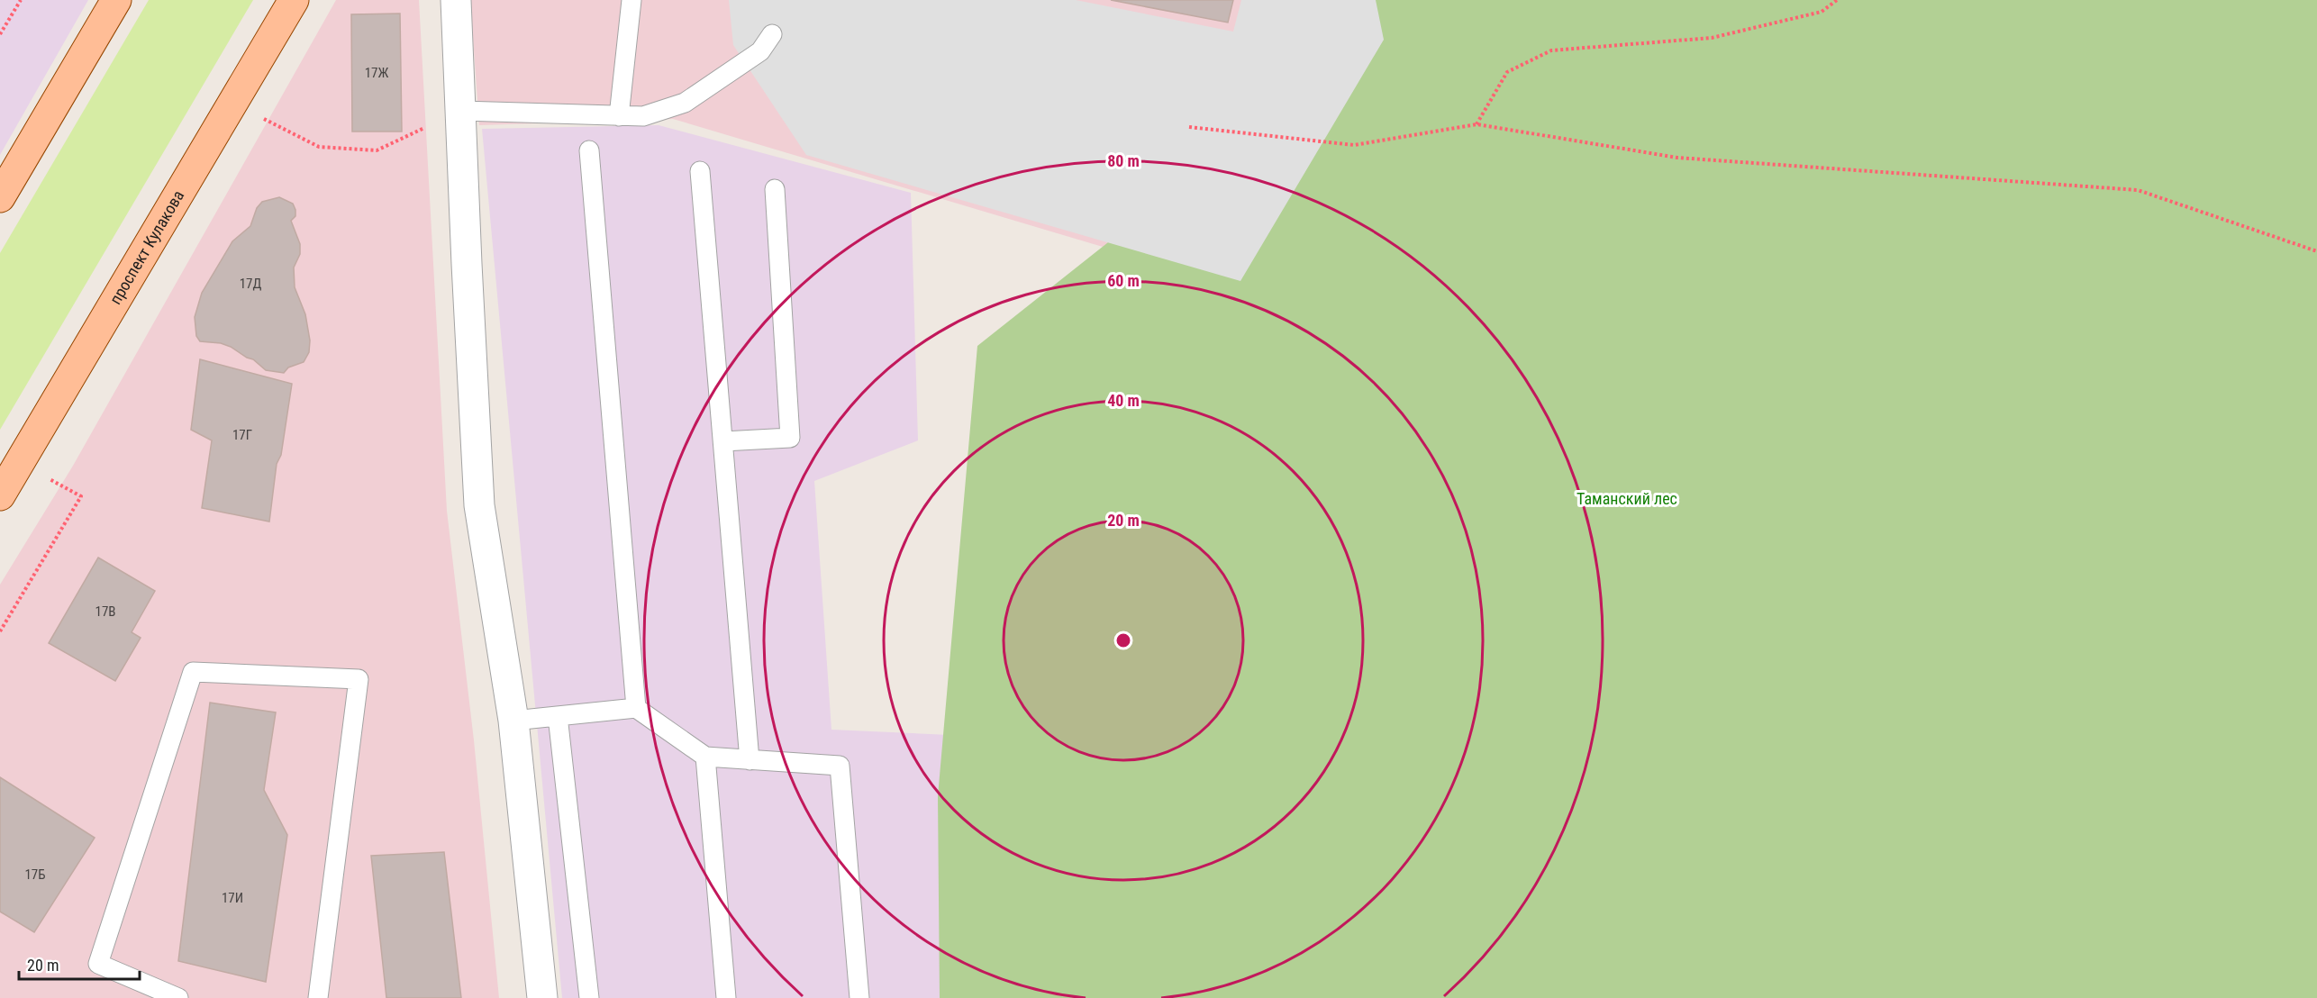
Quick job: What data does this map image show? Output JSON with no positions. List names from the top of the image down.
{
  "streets": {
    "main road": ["проспект Кулакова"]
  },
  "parks": ["Таманский лес"],
  "house_numbers": [
    "17Ж",
    "17Д",
    "17Г",
    "17В",
    "17Б",
    "17И"
  ],
  "scale_bar": "20 m",
  "rings": [
    "80 m",
    "60 m",
    "40 m",
    "20 m"
  ]
}
